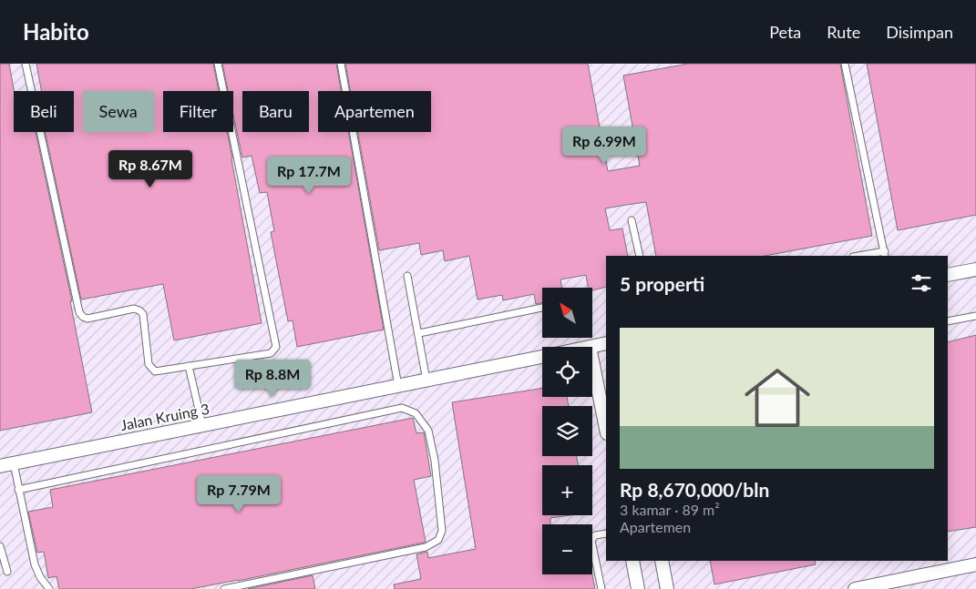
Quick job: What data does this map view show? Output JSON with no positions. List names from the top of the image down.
{
  "streets": {
    "street": ["Jalan Kruing 3"]
  },
  "north": "top left",
  "page": {
    "header": "Habito",
    "nav": ["Peta", "Rute", "Disimpan"],
    "chip": [
      "Beli",
      "Sewa",
      "Filter",
      "Baru",
      "Apartemen"
    ],
    "price": [
      "Rp 6.99M",
      "Rp 8.67M",
      "Rp 17.7M",
      "Rp 8.8M",
      "Rp 7.79M"
    ],
    "heading": "5 properti",
    "map_buttons": ["+", "−"],
    "list": [
      {
        "name": "Rp 8,670,000/bln",
        "note": "3 kamar · 89 m² · Apartemen"
      }
    ]
  }
}
